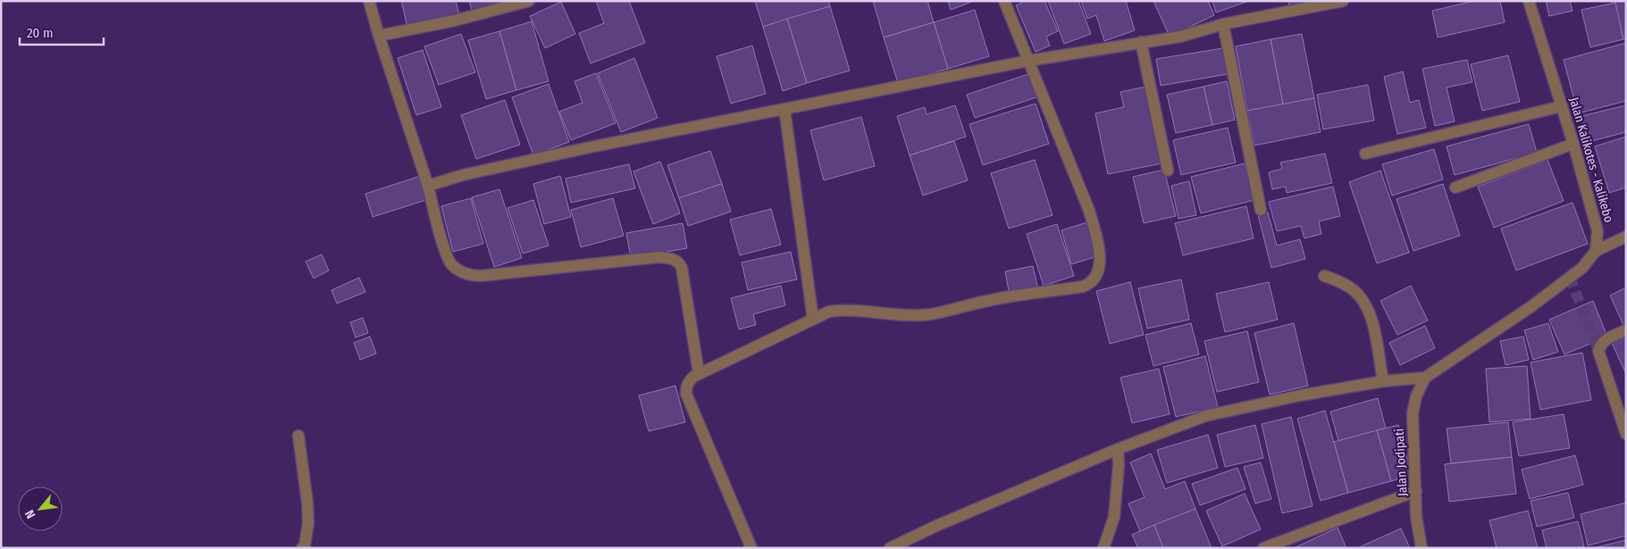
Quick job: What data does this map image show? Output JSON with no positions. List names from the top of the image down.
{
  "streets": {
    "street": ["Jalan Kalikotes - Kalikebo", "Jalan Jodipati"]
  },
  "scale_bar": "20 m",
  "north": "bottom left"
}
